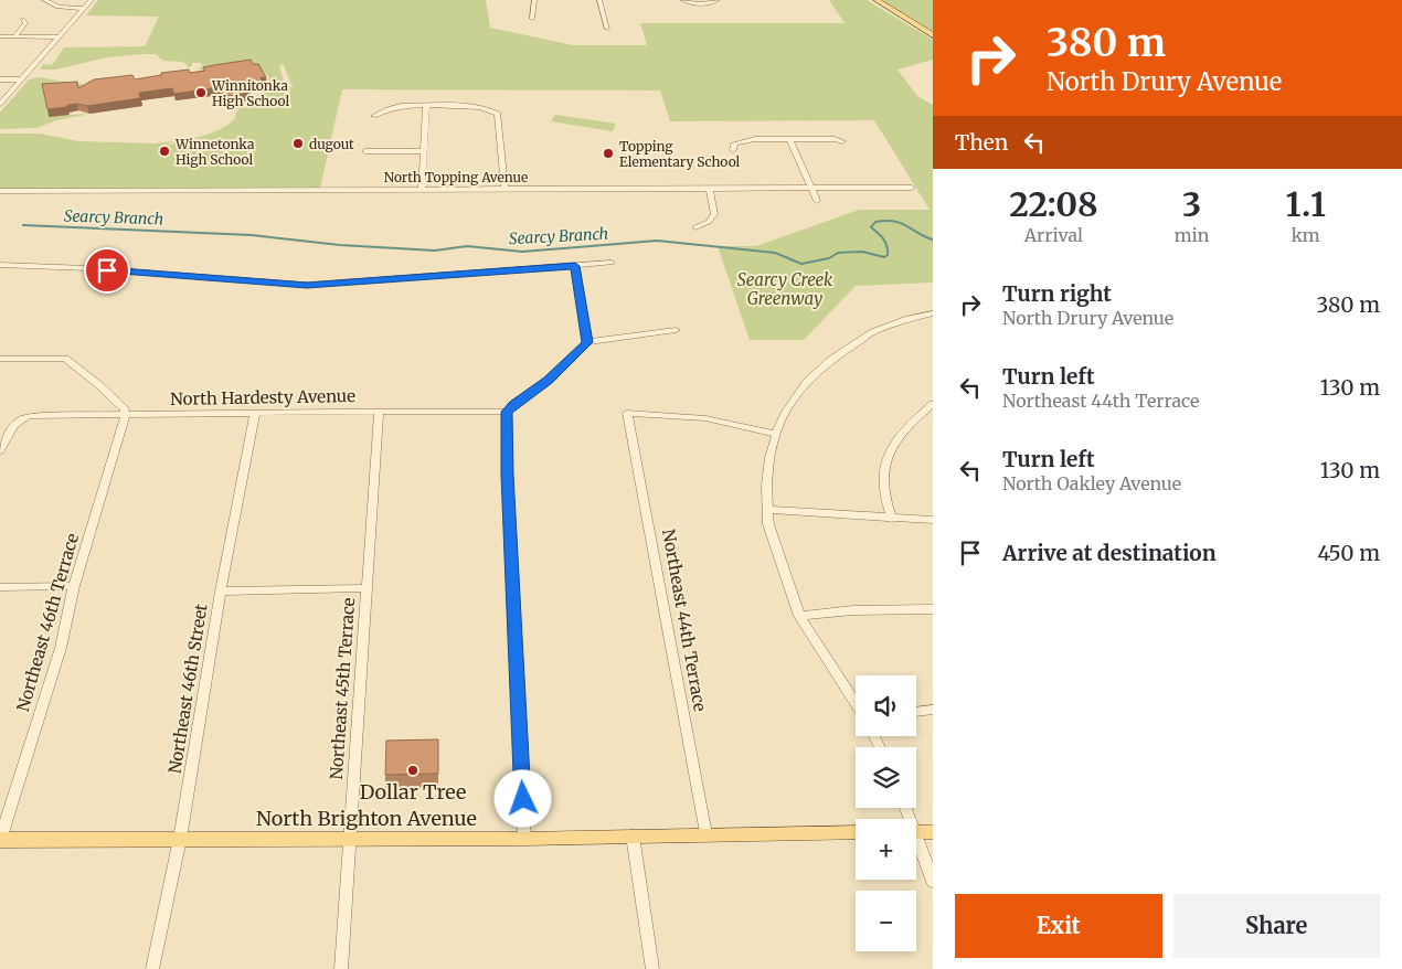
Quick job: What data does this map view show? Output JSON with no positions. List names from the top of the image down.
{
  "streets": {
    "main road": ["North Brighton Avenue"],
    "street": [
      "North Topping Avenue",
      "North Hardesty Avenue",
      "Northeast 44th Terrace",
      "Northeast 46th Terrace",
      "Northeast 46th Street",
      "Northeast 45th Terrace"
    ]
  },
  "crossings": [
    ["North Hardesty Avenue", "Northeast 46th Terrace"],
    ["North Hardesty Avenue", "Northeast 46th Street"],
    ["North Hardesty Avenue", "Northeast 45th Terrace"],
    ["Northeast 44th Terrace", "North Brighton Avenue"],
    ["Northeast 46th Terrace", "North Brighton Avenue"],
    ["Northeast 46th Street", "North Brighton Avenue"],
    ["Northeast 45th Terrace", "North Brighton Avenue"]
  ],
  "water": ["Searcy Branch"],
  "parks": ["Searcy Creek Greenway"],
  "places": [
    "Winnitonka High School",
    "dugout",
    "Winnetonka High School",
    "Topping Elementary School",
    "Dollar Tree"
  ],
  "page": {
    "turn": ["380 m", "North Drury Avenue"],
    "then": "Then",
    "eta": [
      "22:08",
      "Arrival",
      "3",
      "min",
      "1.1",
      "km"
    ],
    "list": [
      {
        "name": "Turn right",
        "note": "North Drury Avenue",
        "value": "380 m"
      },
      {
        "name": "Turn left",
        "note": "Northeast 44th Terrace",
        "value": "130 m"
      },
      {
        "name": "Turn left",
        "note": "North Oakley Avenue",
        "value": "130 m"
      },
      {
        "name": "Arrive at destination",
        "value": "450 m"
      }
    ],
    "map_buttons": ["+", "−"],
    "buttons": ["Exit", "Share"]
  }
}
